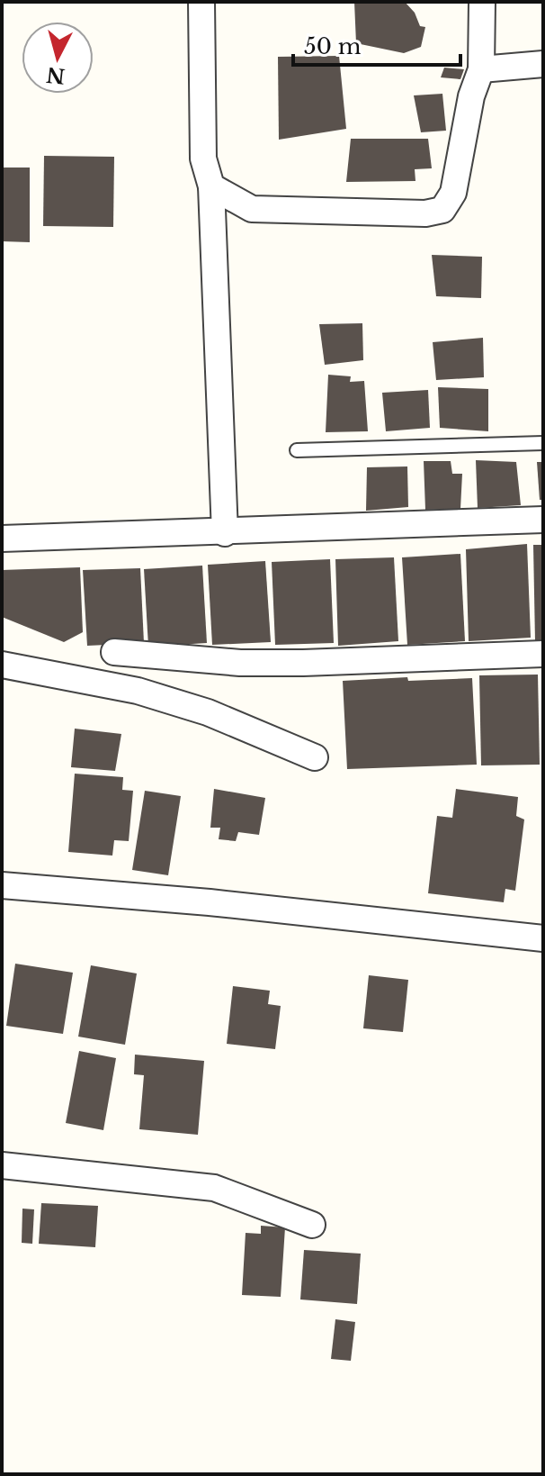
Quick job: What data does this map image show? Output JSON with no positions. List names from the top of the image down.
{
  "scale_bar": "50 m",
  "north": "bottom"
}
